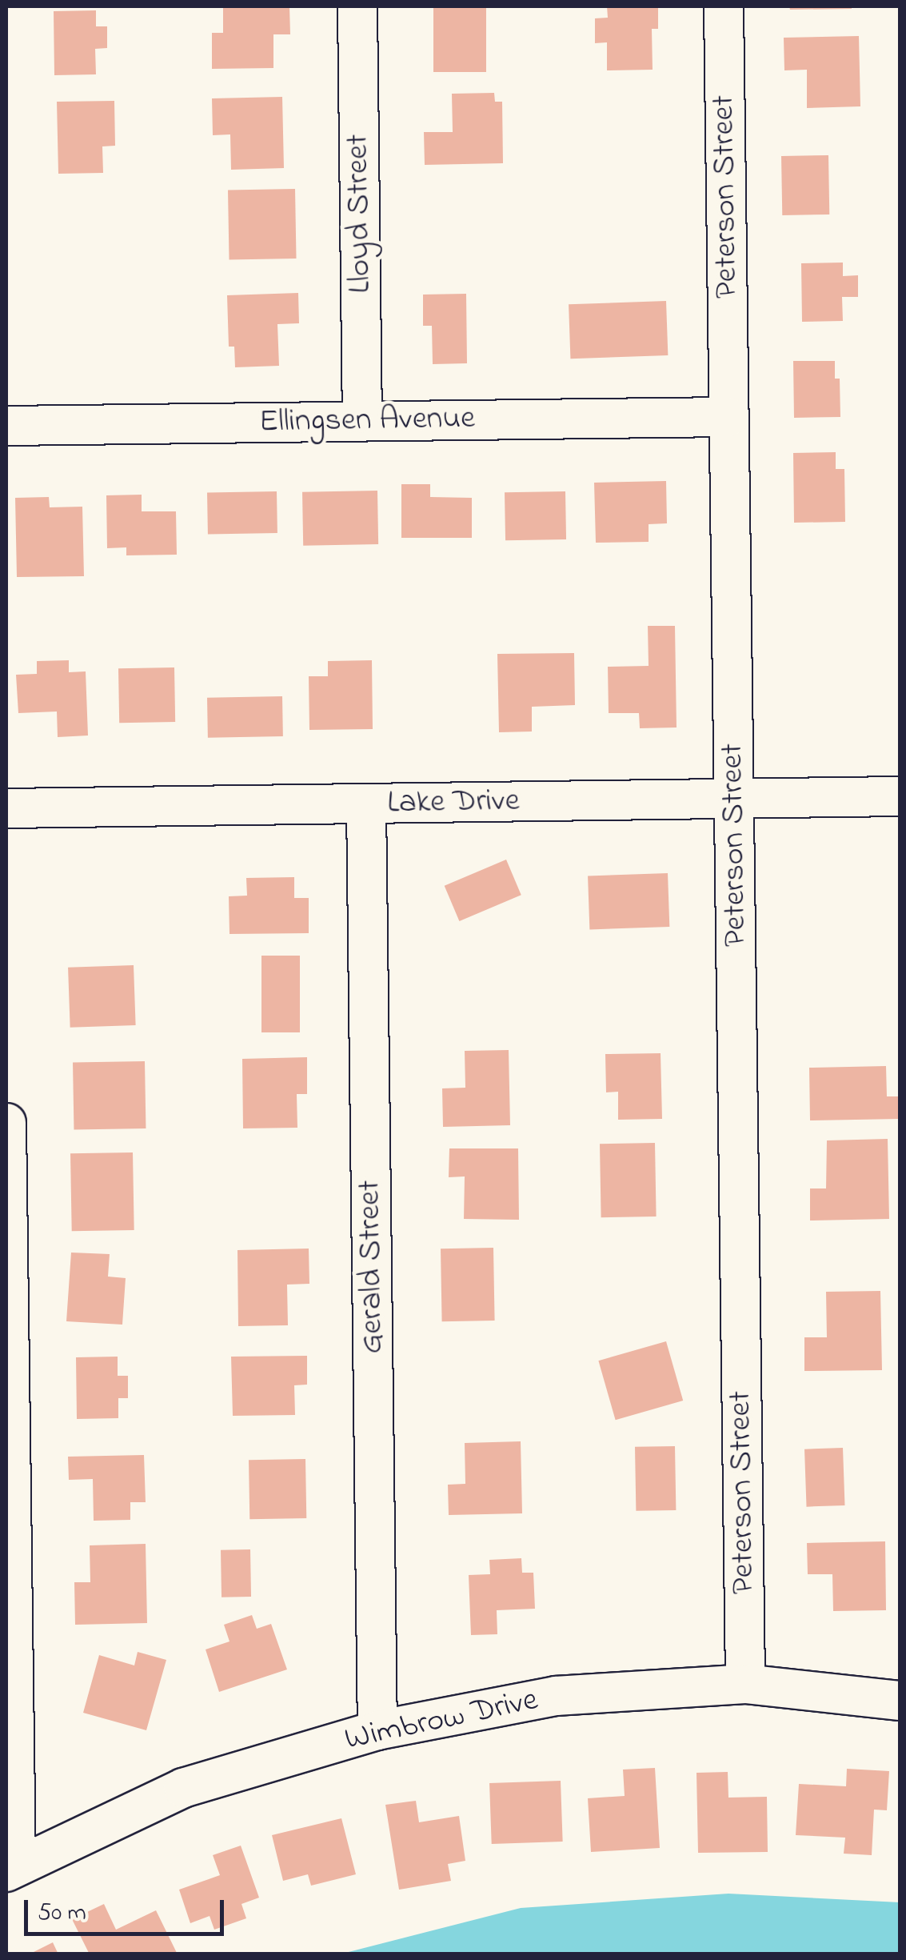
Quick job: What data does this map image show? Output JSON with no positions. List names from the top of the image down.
{
  "streets": {
    "street": [
      "Peterson Street",
      "Lloyd Street",
      "Ellingsen Avenue",
      "Lake Drive",
      "Gerald Street",
      "Wimbrow Drive"
    ]
  },
  "crossings": [
    ["Peterson Street", "Ellingsen Avenue"],
    ["Peterson Street", "Lake Drive"],
    ["Peterson Street", "Wimbrow Drive"],
    ["Lloyd Street", "Ellingsen Avenue"],
    ["Lake Drive", "Gerald Street"],
    ["Gerald Street", "Wimbrow Drive"]
  ],
  "scale_bar": "50 m"
}
